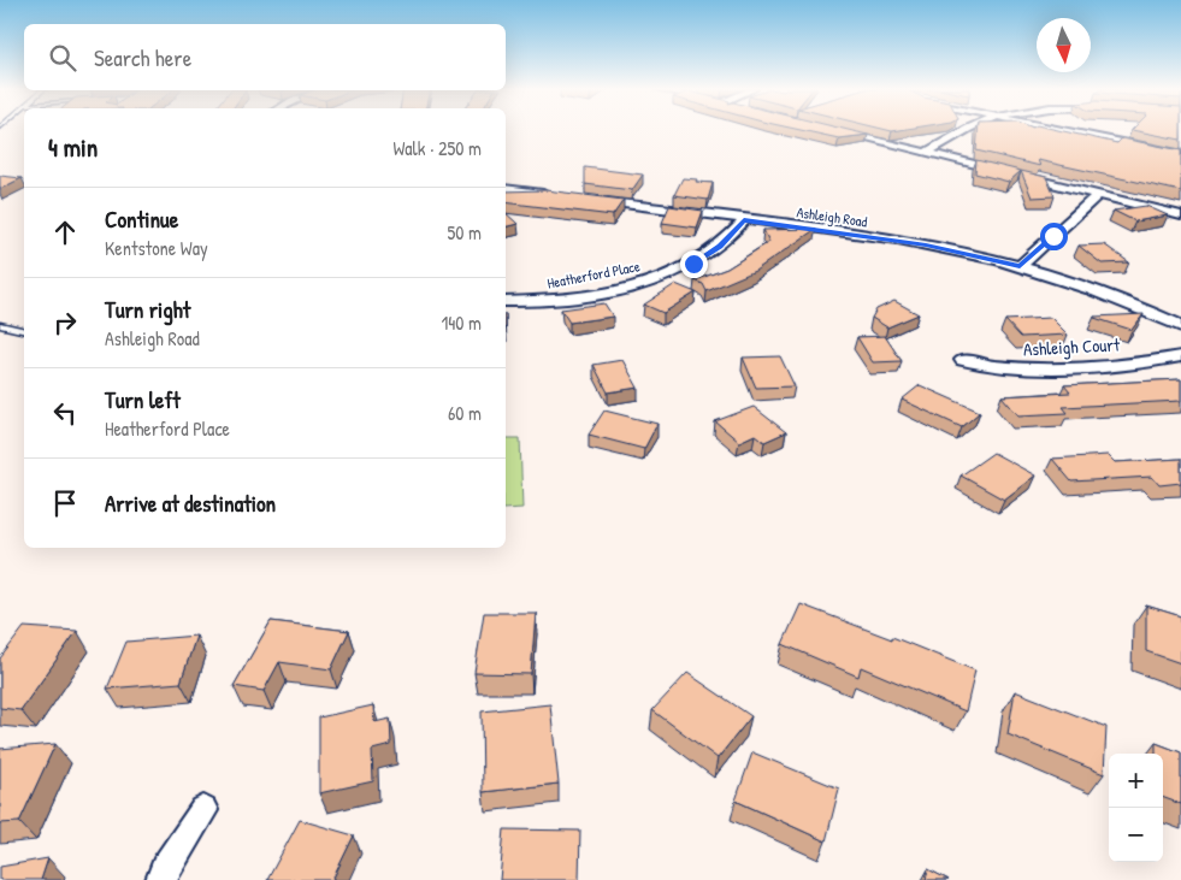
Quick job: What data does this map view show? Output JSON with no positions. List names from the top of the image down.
{
  "streets": {
    "street": ["Ashleigh Road", "Heatherford Place", "Ashleigh Court"]
  },
  "crossings": [
    ["Ashleigh Road", "Heatherford Place"]
  ],
  "north": "bottom",
  "page": {
    "search": "Search here",
    "heading": ["4 min", "Walk · 250 m"],
    "list": [
      ["Continue", "Kentstone Way", "50 m"],
      ["Turn right", "Ashleigh Road", "140 m"],
      ["Turn left", "Heatherford Place", "60 m"],
      "Arrive at destination"
    ],
    "map_buttons": ["+", "−"]
  }
}
